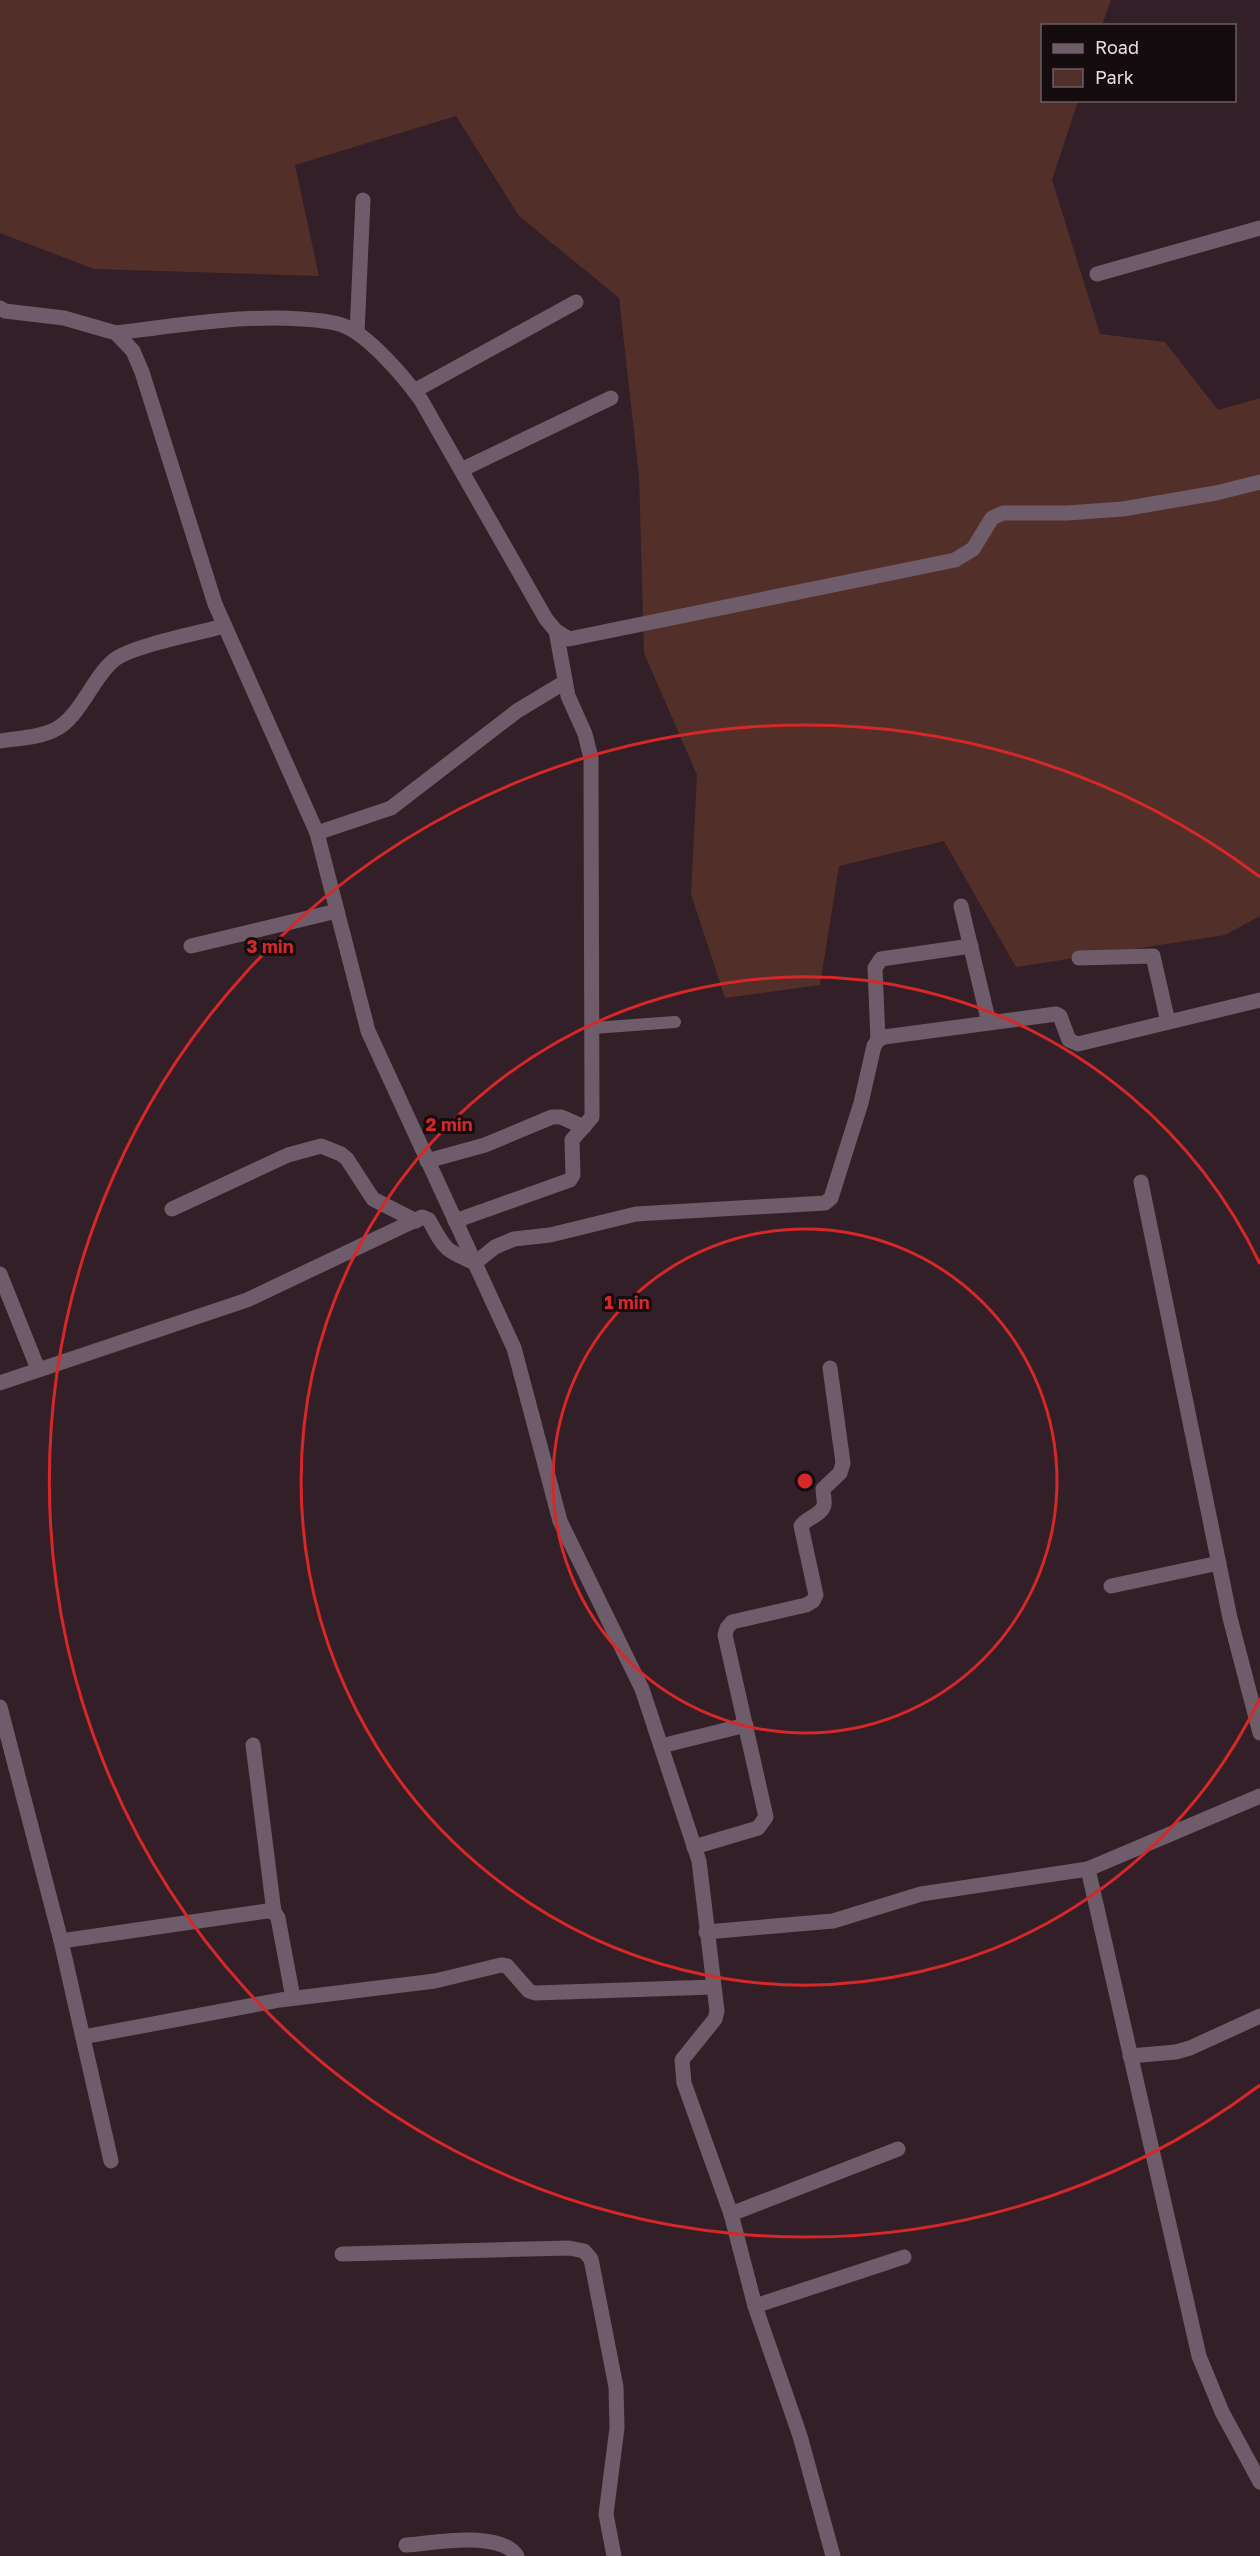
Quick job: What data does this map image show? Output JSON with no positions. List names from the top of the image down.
{
  "legend": ["Road", "Park"],
  "rings": ["3 min", "2 min", "1 min"]
}
